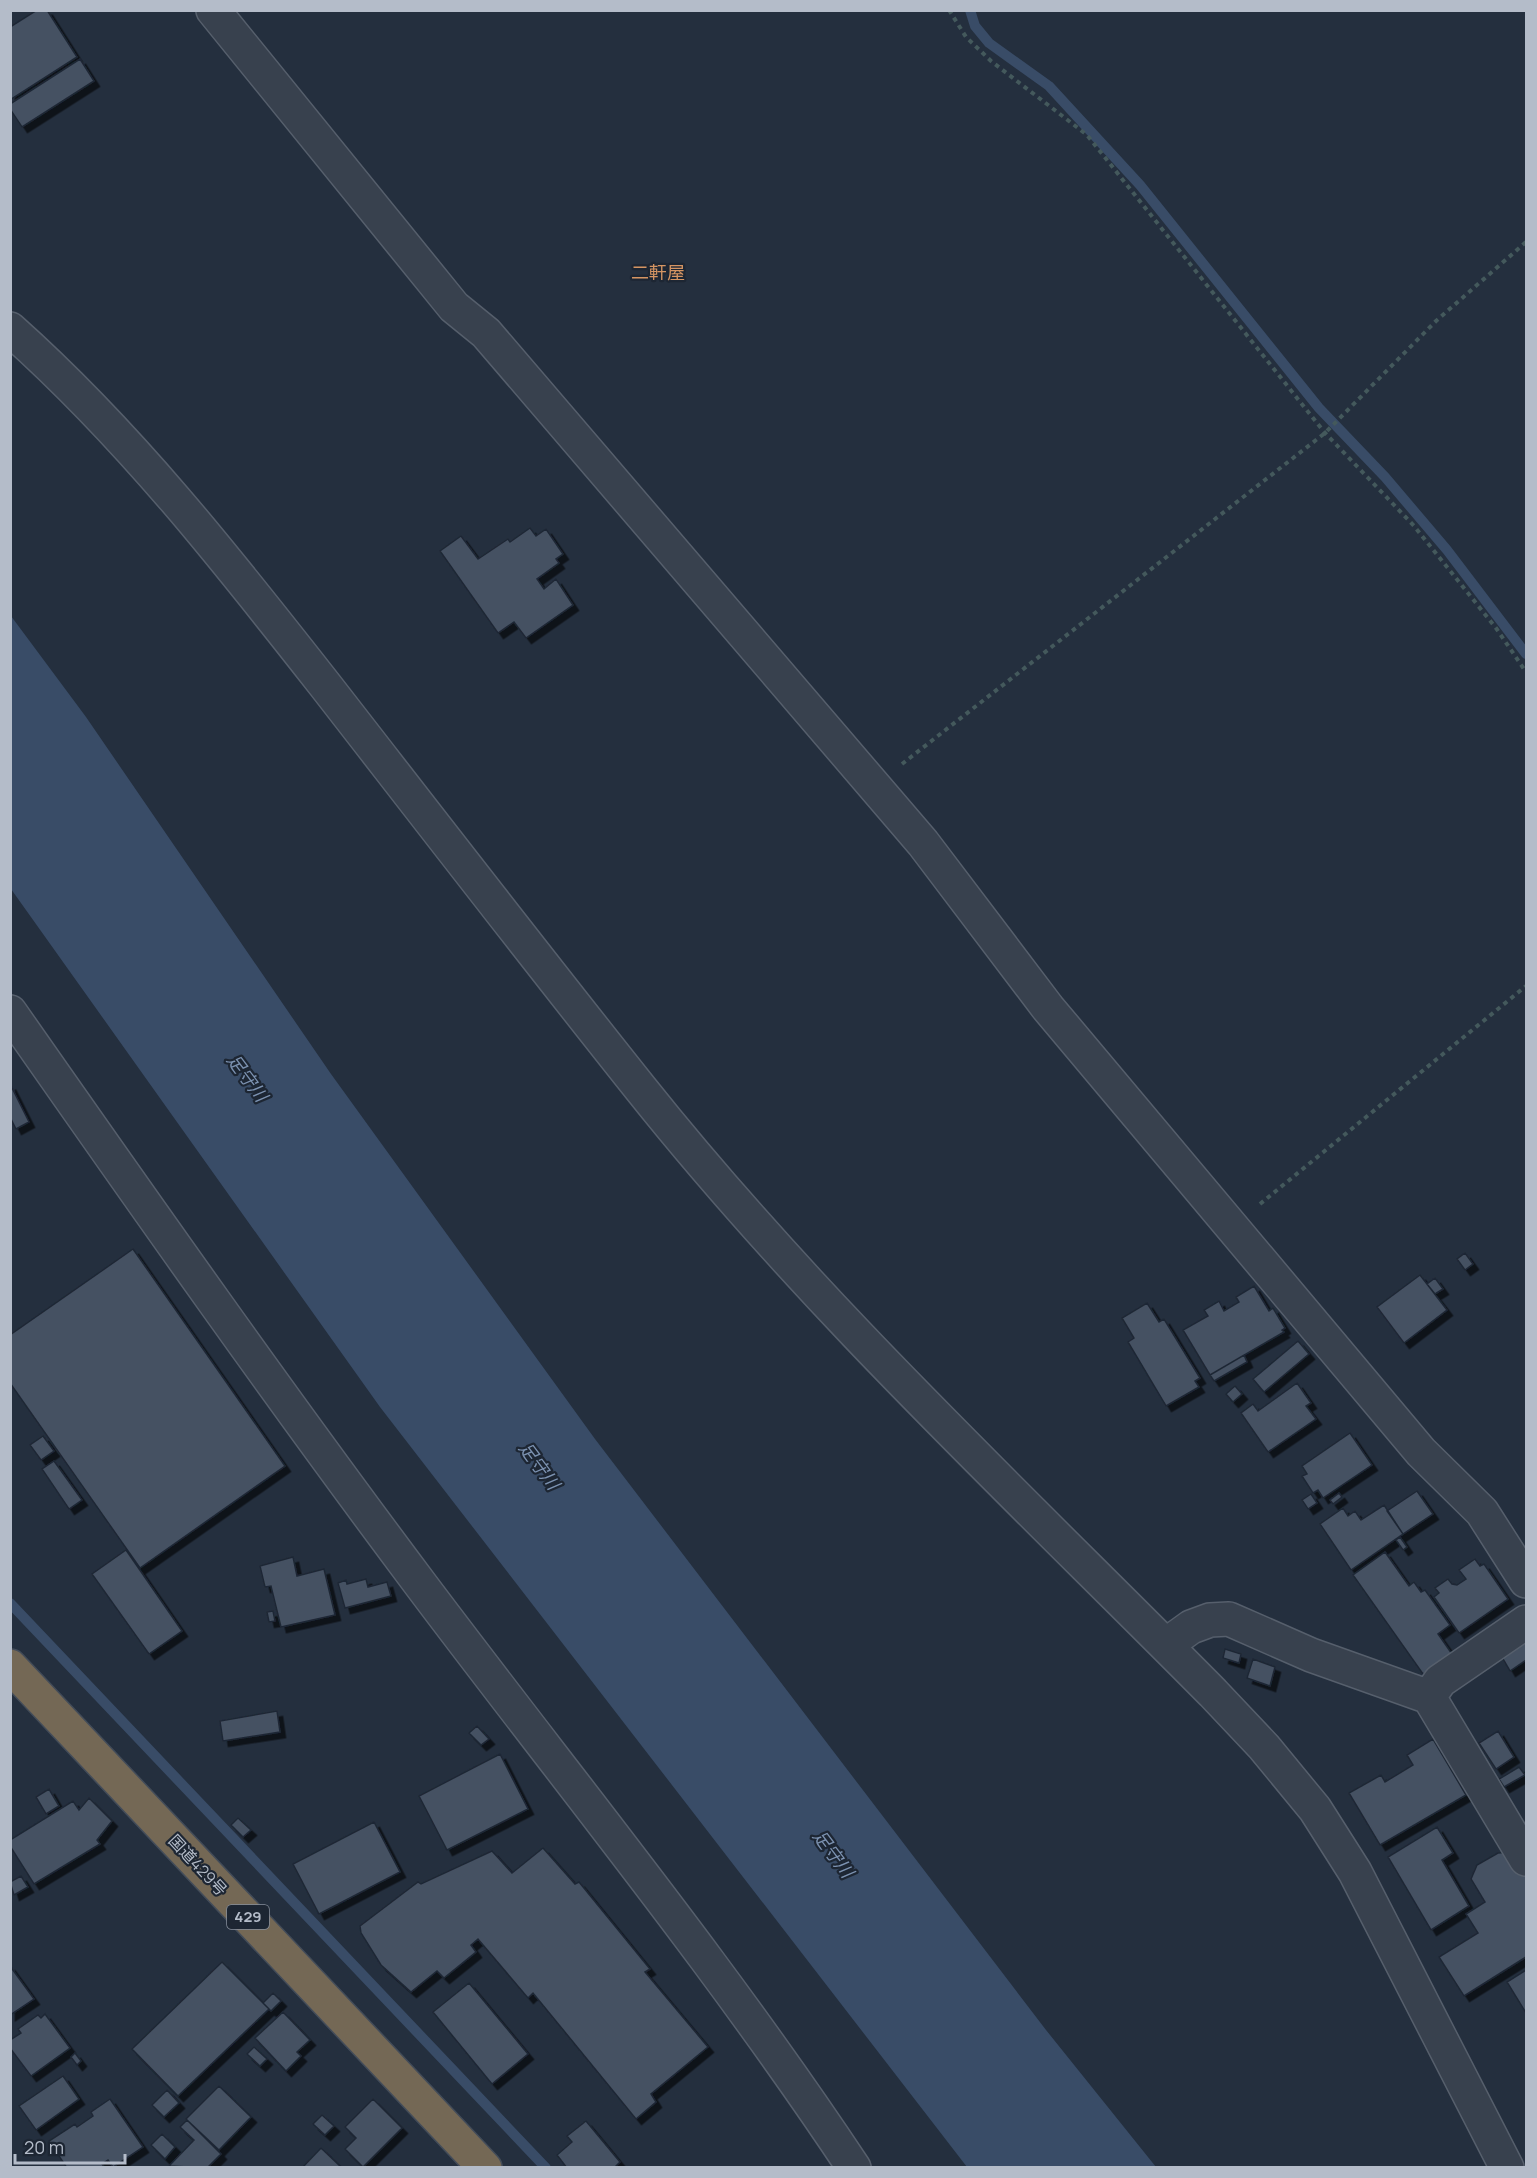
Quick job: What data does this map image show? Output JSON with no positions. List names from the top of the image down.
{
  "streets": {
    "highway": ["国道429号", "429"]
  },
  "districts": ["二軒屋"],
  "water": ["足守川"],
  "scale_bar": "20 m"
}
